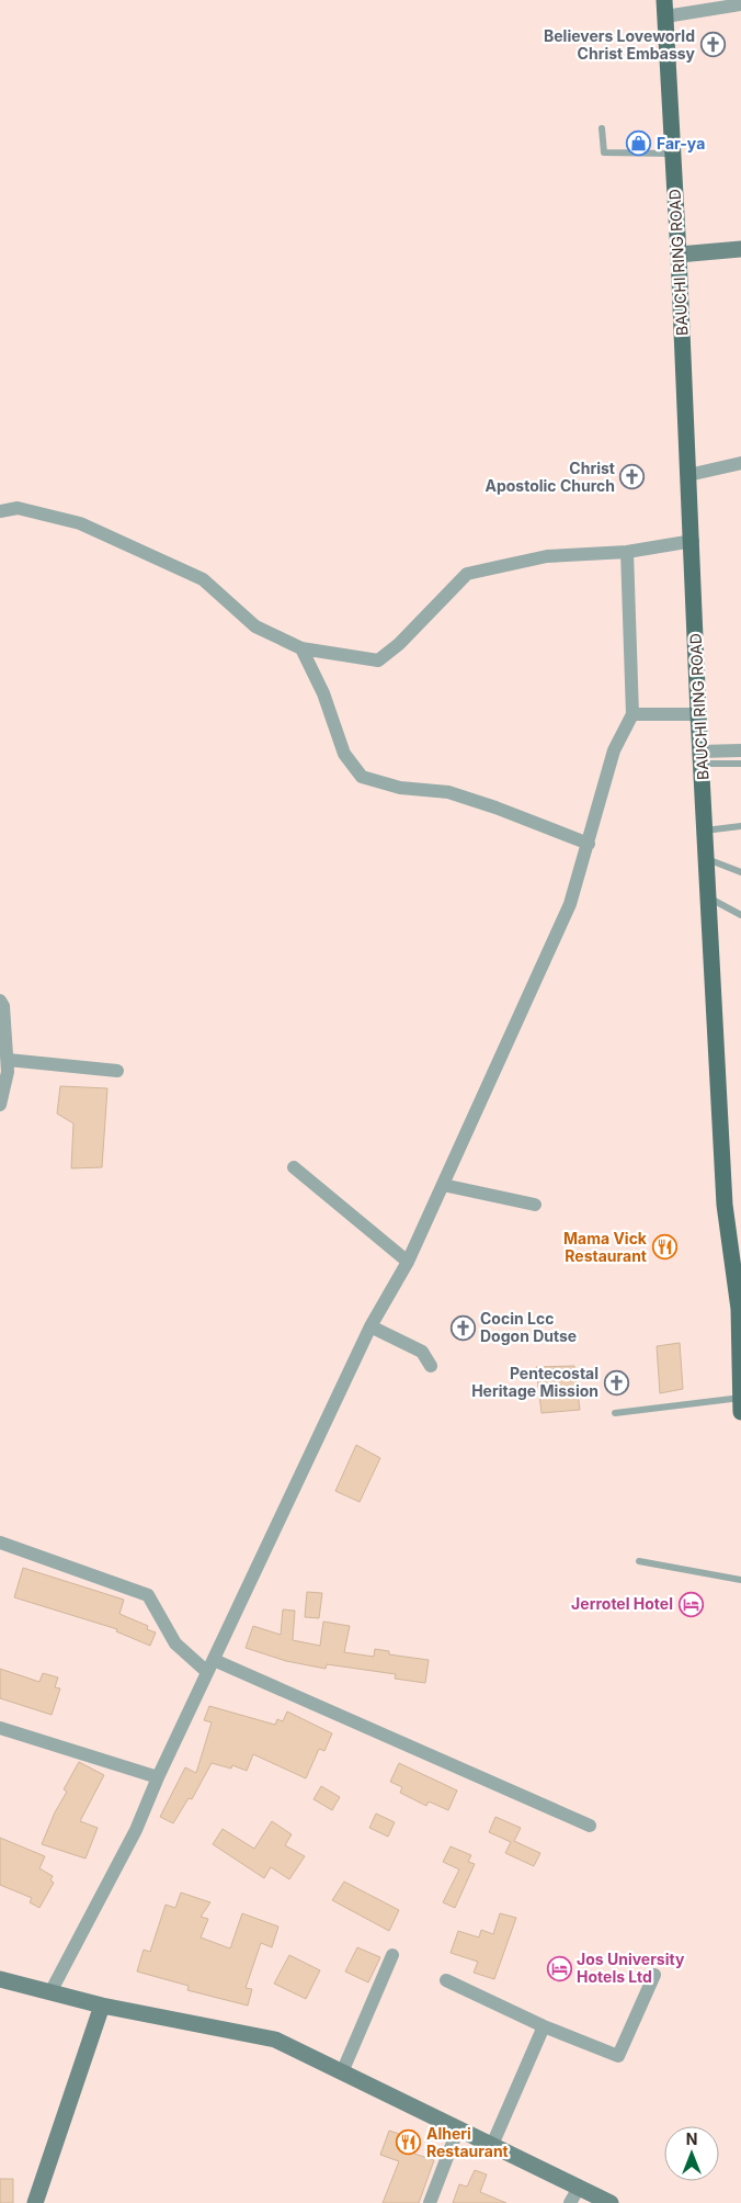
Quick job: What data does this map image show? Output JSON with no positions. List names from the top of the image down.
{
  "streets": {
    "main road": ["BAUCHI RING ROAD"]
  },
  "places": {
    "church": [
      "Believers Loveworld Christ Embassy",
      "Christ Apostolic Church",
      "Cocin Lcc Dogon Dutse",
      "Pentecostal Heritage Mission"
    ],
    "shop": ["Far-ya"],
    "restaurant": ["Mama Vick Restaurant", "Alheri Restaurant"],
    "hotel": ["Jerrotel Hotel", "Jos University Hotels Ltd"]
  },
  "north": "top"
}
